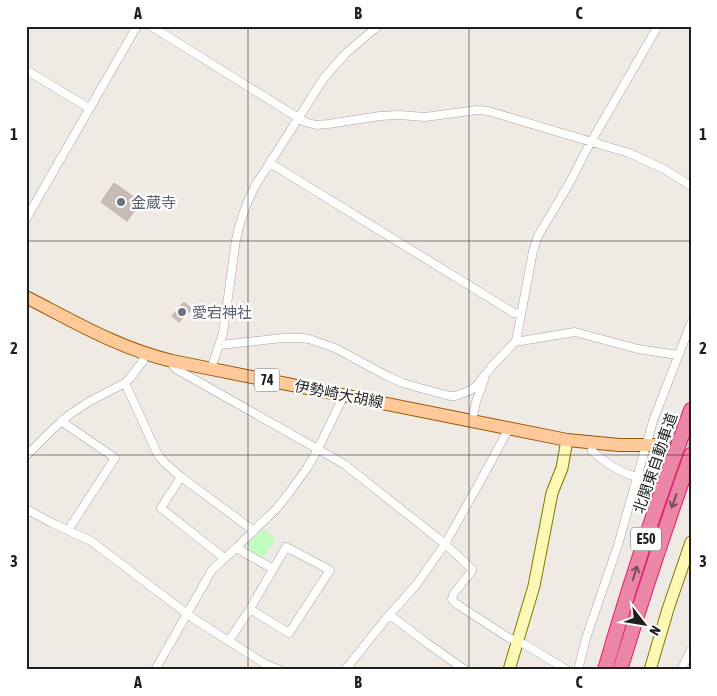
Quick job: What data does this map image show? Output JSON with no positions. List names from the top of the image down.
{
  "streets": {
    "highway": ["北関東自動車道", "E50"],
    "main road": ["74", "伊勢崎大胡線"]
  },
  "places": ["金蔵寺", "愛宕神社"],
  "north": "bottom right",
  "grid": {
    "columns": ["A", "B", "C"],
    "rows": ["1", "2", "3"]
  }
}
